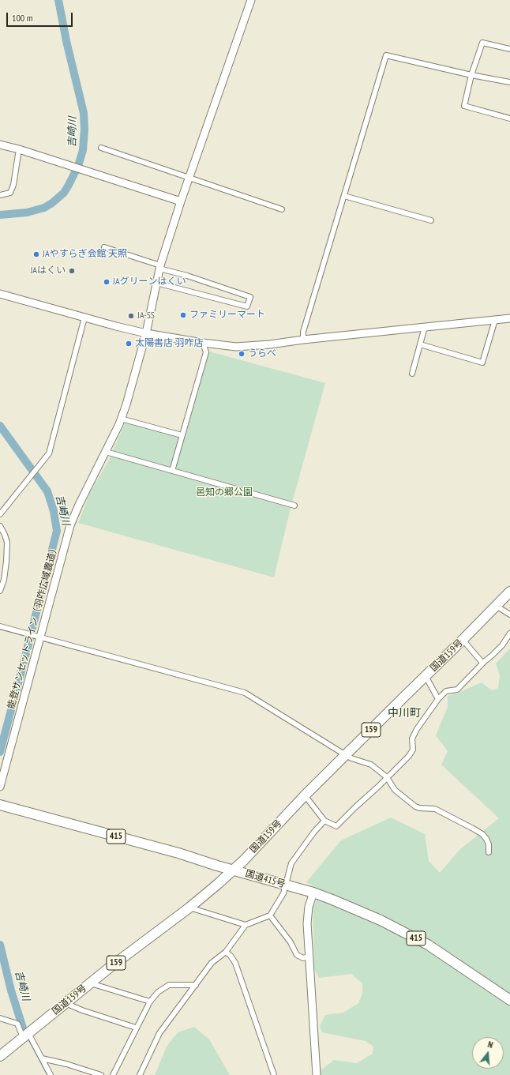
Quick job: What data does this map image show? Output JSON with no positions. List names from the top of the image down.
{
  "streets": {
    "highway": [
      "国道159号",
      "159",
      "415",
      "国道415号"
    ],
    "street": ["能登サンセットライン（羽咋広域農道）"]
  },
  "crossings": [
    ["国道159号", "国道415号"]
  ],
  "districts": ["中川町"],
  "water": ["吉崎川"],
  "parks": ["邑知の郷公園"],
  "places": [
    "JAやすらぎ会館 天照",
    "JAはくい",
    "JAグリーンはくい",
    "ファミリーマート",
    "JA-SS",
    "太陽書店 羽咋店",
    "うらべ"
  ],
  "scale_bar": "100 m",
  "north": "top"
}
